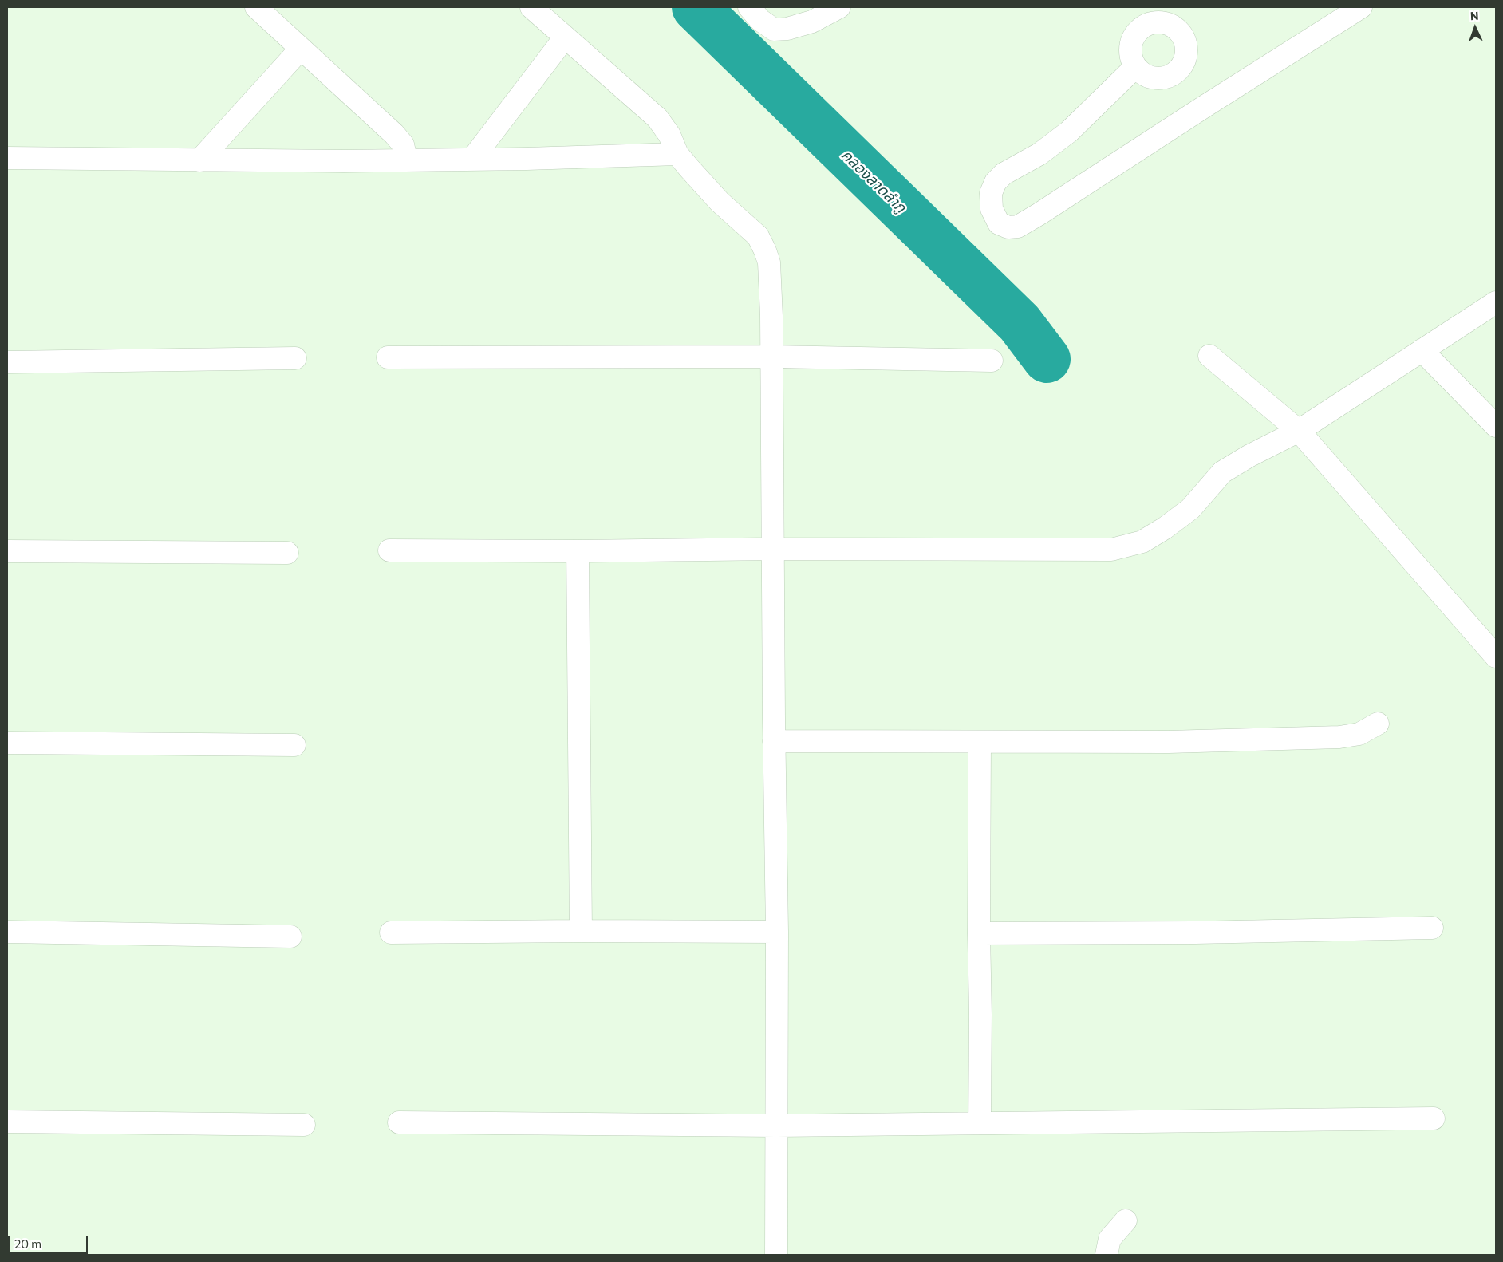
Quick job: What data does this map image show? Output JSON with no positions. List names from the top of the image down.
{
  "water": ["คลองลาดลำภู"],
  "scale_bar": "20 m",
  "north": "top"
}
